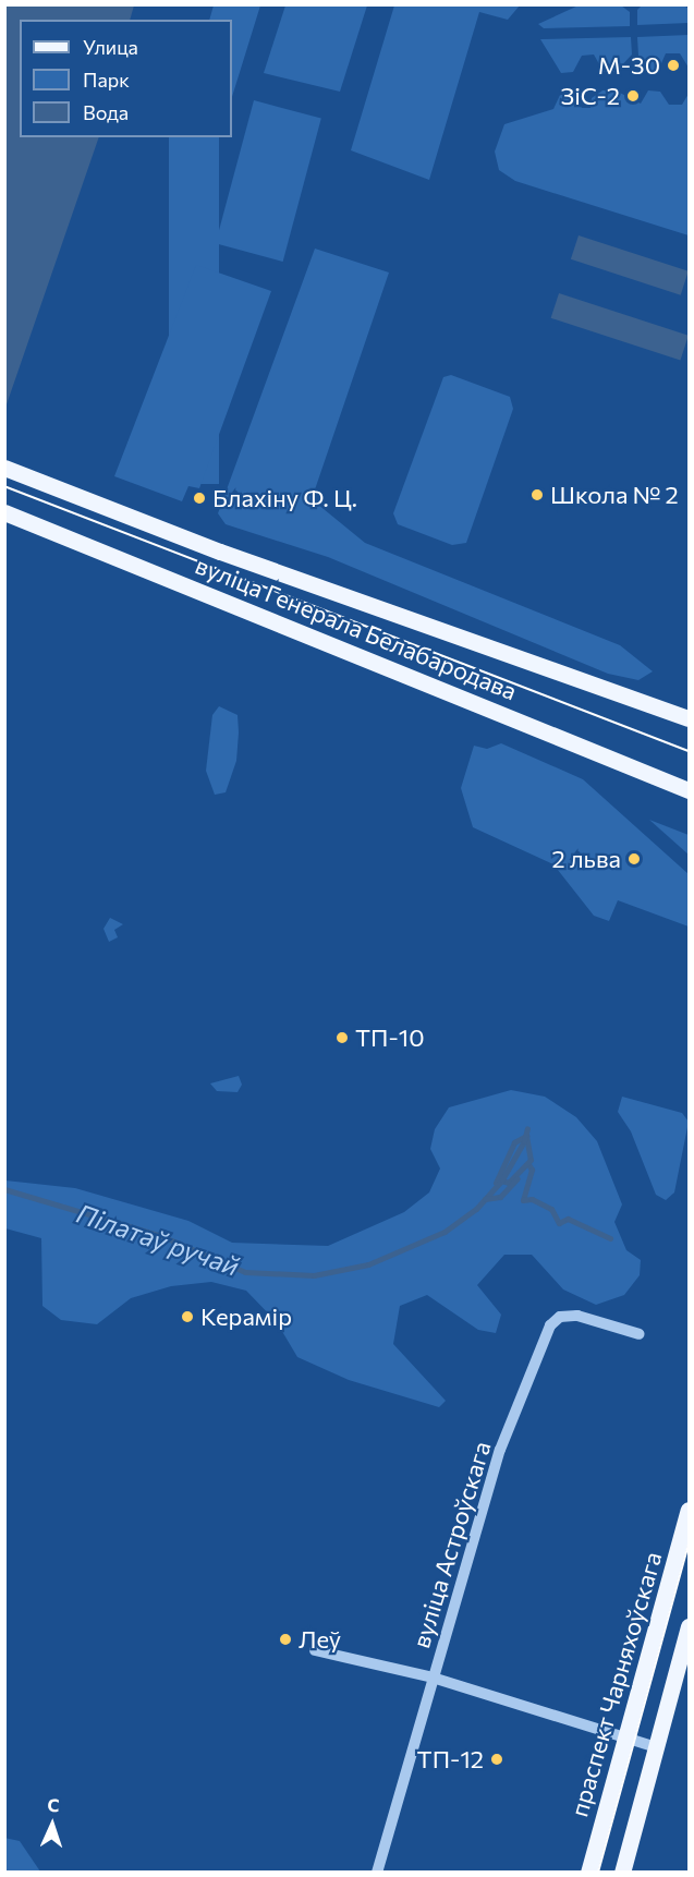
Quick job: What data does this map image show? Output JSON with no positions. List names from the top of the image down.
{
  "streets": {
    "main road": ["вуліца Генерала Белабародава", "праспект Чарняхоўскага"],
    "street": ["вуліца Астроўскага"]
  },
  "water": ["Пілатаў ручай"],
  "places": [
    "М-30",
    "ЗіС-2",
    "Школа № 2",
    "Блахіну Ф. Ц.",
    "2 льва",
    "ТП-10",
    "Керамір",
    "Леў",
    "ТП-12"
  ],
  "legend": ["Улица", "Парк", "Вода"],
  "north": "top"
}
